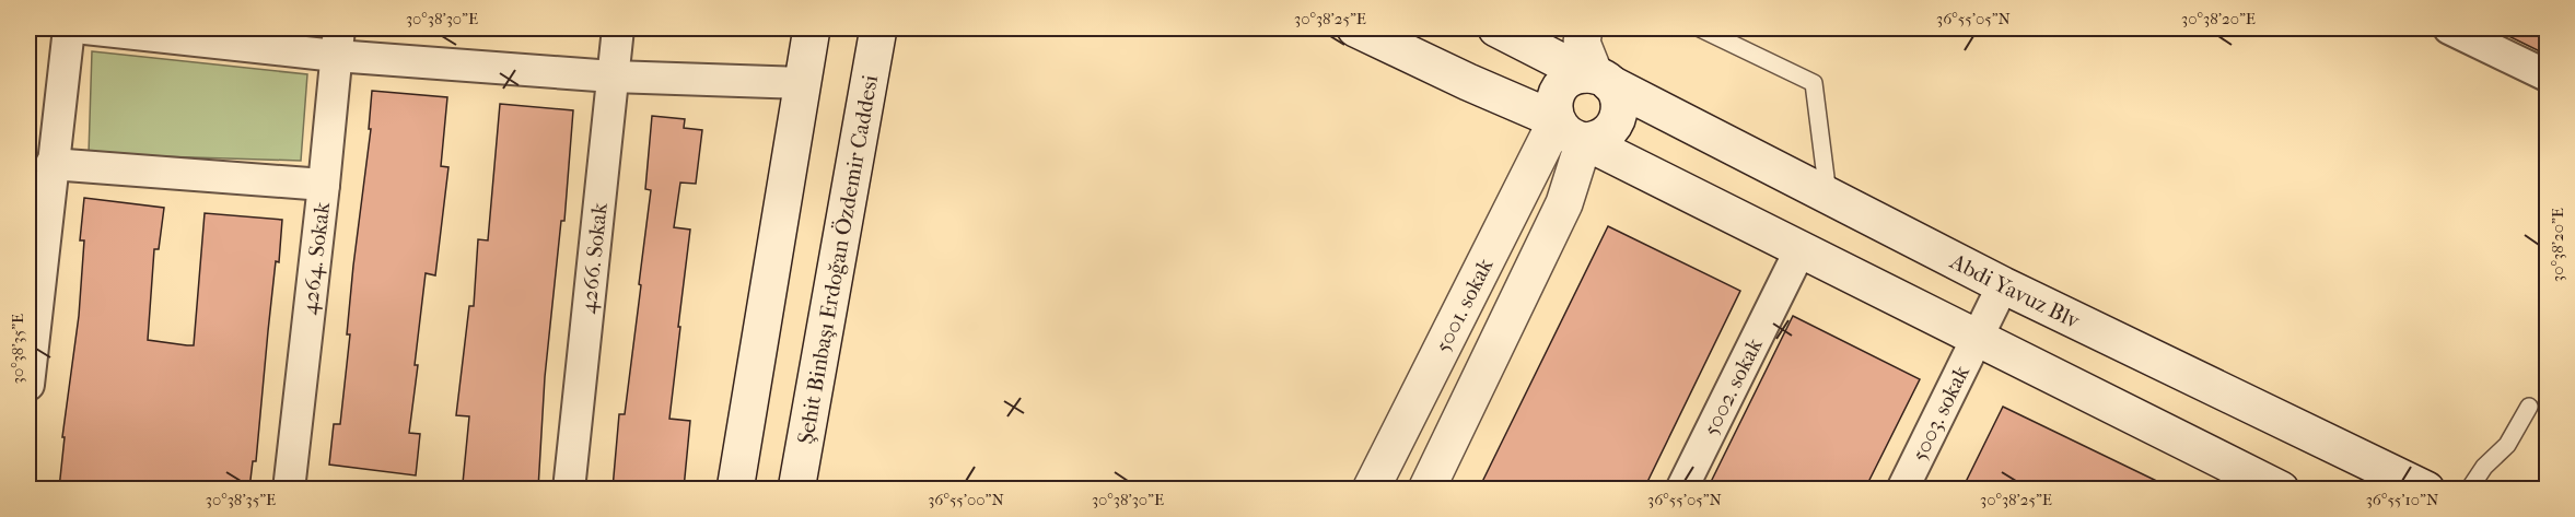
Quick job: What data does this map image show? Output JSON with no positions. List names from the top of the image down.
{
  "streets": {
    "main road": ["Şehit Binbaşı Erdoğan Özdemir Caddesi", "Abdi Yavuz Blv", "5001. sokak"],
    "street": [
      "4266. Sokak",
      "4264. Sokak",
      "5002. sokak",
      "5003. sokak"
    ]
  },
  "crossings": [
    ["Abdi Yavuz Blv", "5001. sokak"],
    ["Abdi Yavuz Blv", "5003. sokak"]
  ],
  "coordinates": [
    "30°38'30\"E",
    "30°38'25\"E",
    "36°55'05\"N",
    "30°38'20\"E",
    "30°38'35\"E",
    "36°55'00\"N",
    "36°55'10\"N"
  ]
}
